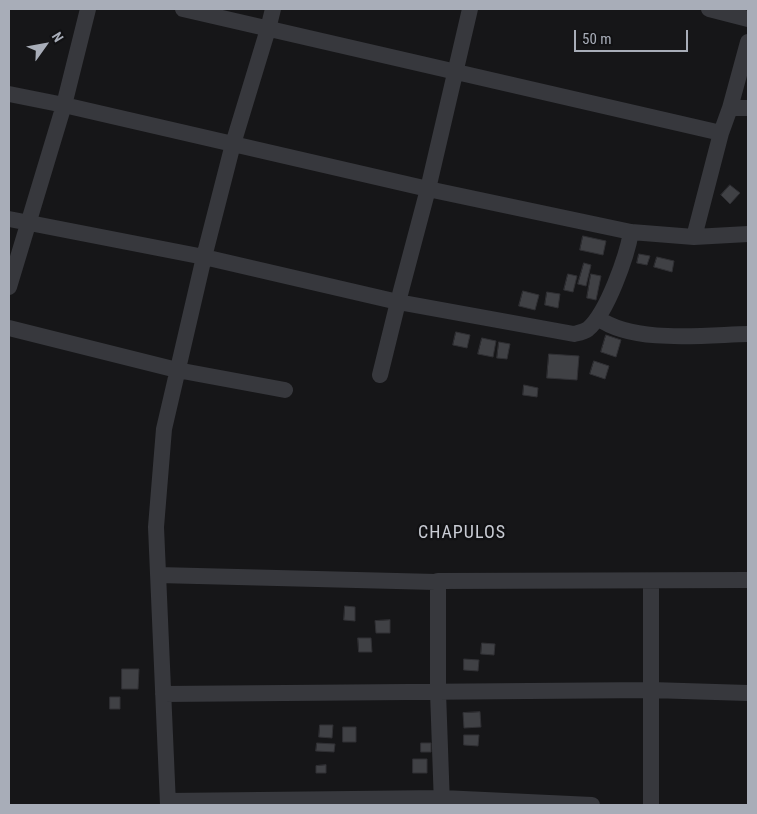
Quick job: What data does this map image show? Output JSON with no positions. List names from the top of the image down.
{
  "districts": ["CHAPULOS"],
  "scale_bar": "50 m",
  "north": "top right"
}
